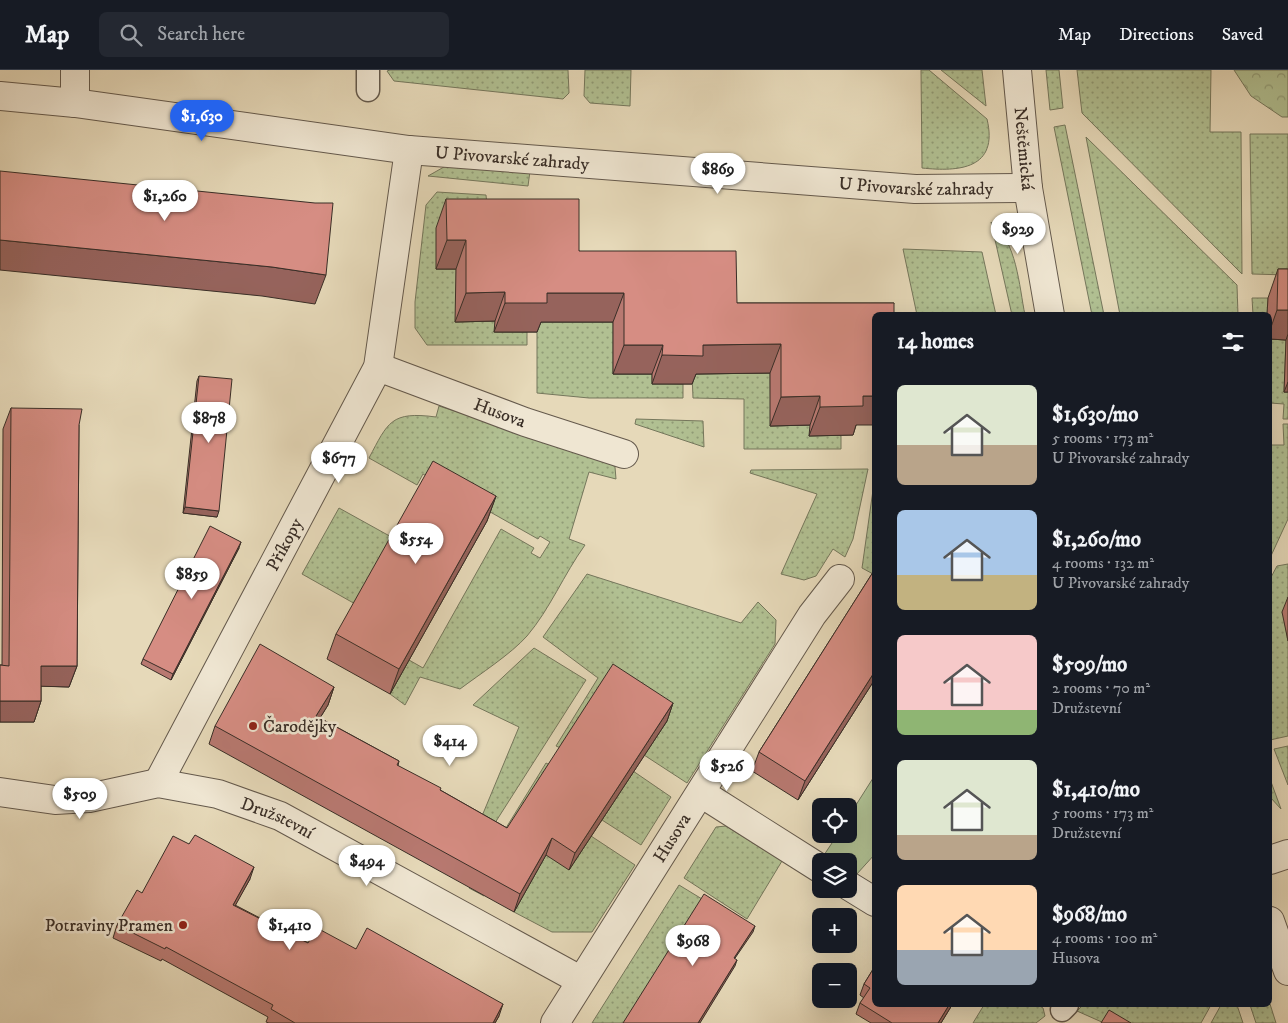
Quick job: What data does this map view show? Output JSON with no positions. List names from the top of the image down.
{
  "streets": {
    "street": [
      "Neštěmická",
      "U Pivovarské zahrady",
      "Husova",
      "Příkopy",
      "Družstevní"
    ]
  },
  "crossings": [
    ["Neštěmická", "U Pivovarské zahrady"],
    ["U Pivovarské zahrady", "Příkopy"],
    ["Husova", "Příkopy"],
    ["Husova", "Družstevní"],
    ["Příkopy", "Družstevní"]
  ],
  "places": ["Čarodějky", "Potraviny Pramen"],
  "page": {
    "header": "Map",
    "search": "Search here",
    "nav": ["Map", "Directions", "Saved"],
    "price": [
      "$1,630",
      "$869",
      "$1,260",
      "$929",
      "$878",
      "$677",
      "$554",
      "$859",
      "$414",
      "$526",
      "$509",
      "$494",
      "$1,410",
      "$968"
    ],
    "heading": "14 homes",
    "list": [
      {
        "name": "$1,630/mo",
        "note": "5 rooms · 173 m² · U Pivovarské zahrady"
      },
      {
        "name": "$1,260/mo",
        "note": "4 rooms · 132 m² · U Pivovarské zahrady"
      },
      {
        "name": "$509/mo",
        "note": "2 rooms · 70 m² · Družstevní"
      },
      {
        "name": "$1,410/mo",
        "note": "5 rooms · 173 m² · Družstevní"
      },
      {
        "name": "$968/mo",
        "note": "4 rooms · 100 m² · Husova"
      }
    ],
    "map_buttons": ["+", "−"]
  }
}
